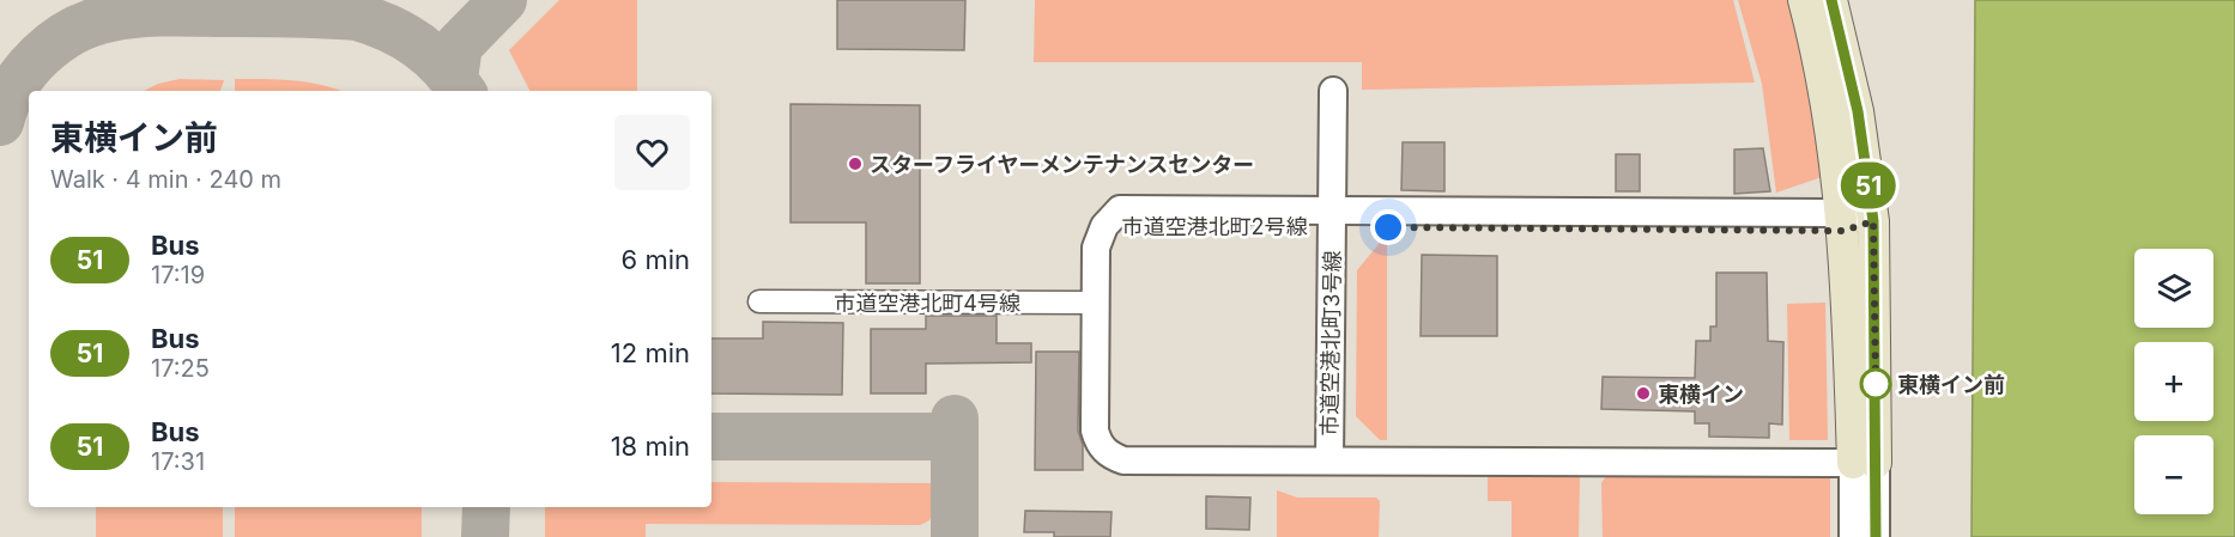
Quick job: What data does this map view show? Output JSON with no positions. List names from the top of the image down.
{
  "streets": {
    "street": ["市道空港北町2号線", "市道空港北町4号線", "市道空港北町3号線"]
  },
  "crossings": [
    ["市道空港北町2号線", "市道空港北町4号線"],
    ["市道空港北町2号線", "市道空港北町3号線"]
  ],
  "places": ["スターフライヤーメンテナンスセンター", "東横イン前", "東横イン"],
  "lines": ["bus line 51"],
  "page": {
    "on_map": "51",
    "heading": ["東横イン前", "Walk · 4 min · 240 m"],
    "list": [
      {
        "mark": "51",
        "name": "Bus",
        "note": "17:19",
        "value": "6 min"
      },
      {
        "mark": "51",
        "name": "Bus",
        "note": "17:25",
        "value": "12 min"
      },
      {
        "mark": "51",
        "name": "Bus",
        "note": "17:31",
        "value": "18 min"
      }
    ],
    "map_buttons": ["+", "−"]
  }
}
